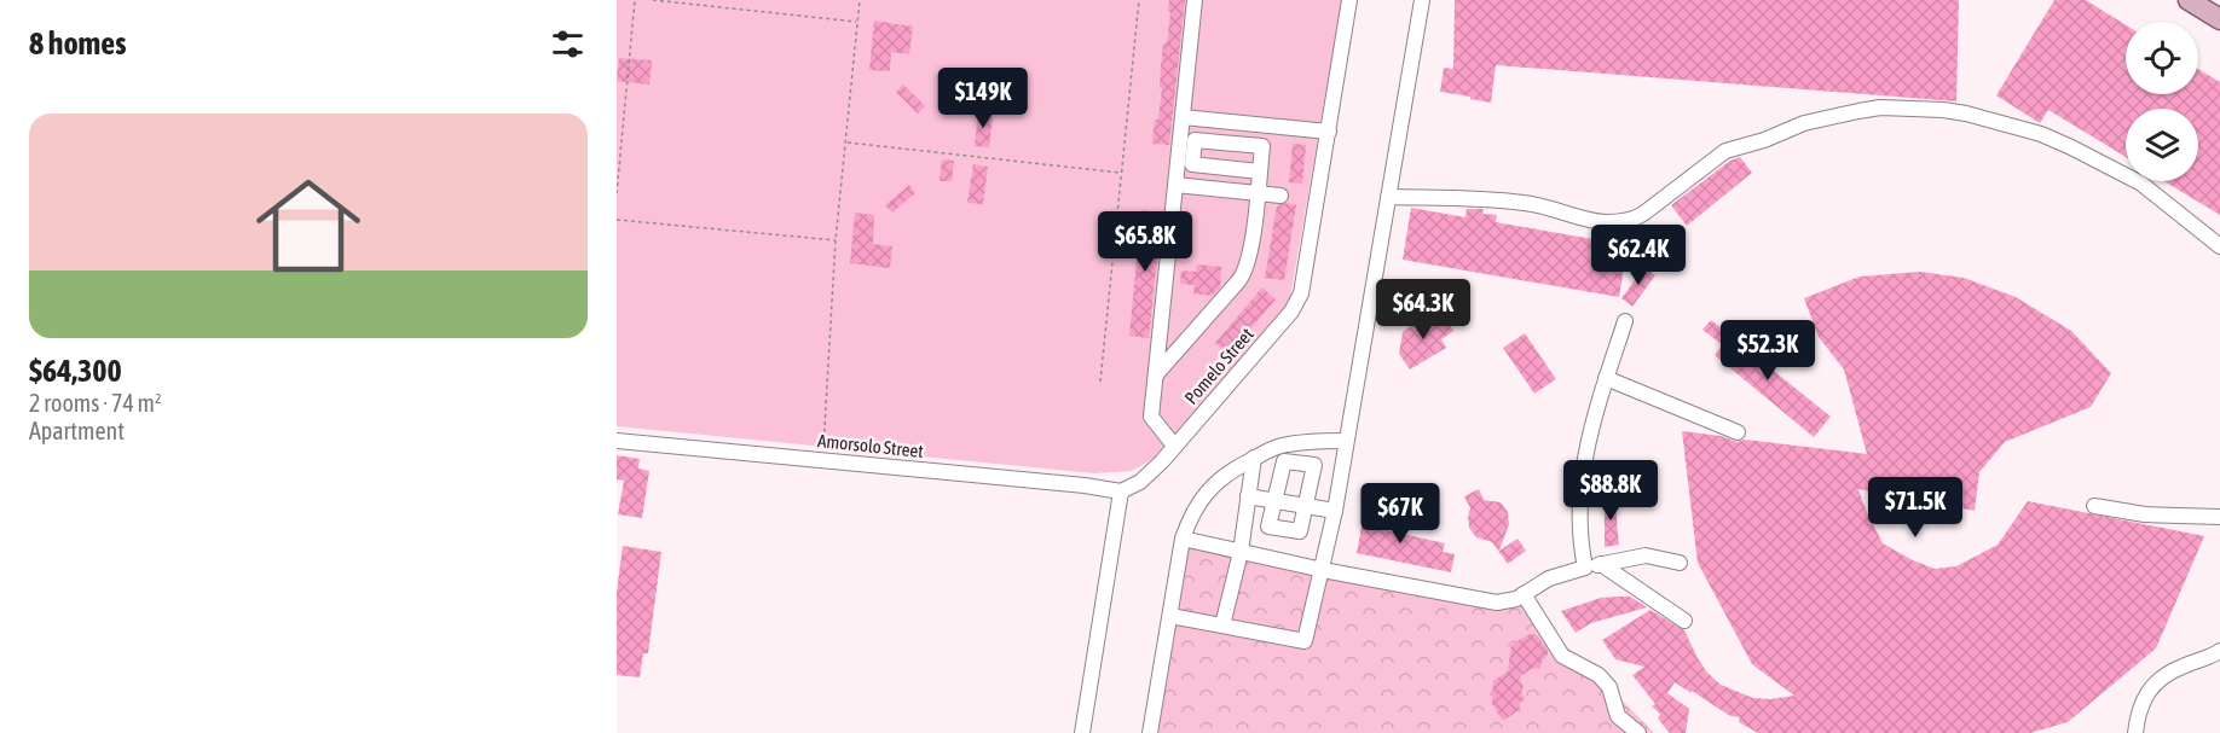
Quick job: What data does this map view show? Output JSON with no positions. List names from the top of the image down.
{
  "streets": {
    "street": ["Pomelo Street", "Amorsolo Street"]
  },
  "crossings": [
    ["Pomelo Street", "Amorsolo Street"]
  ],
  "page": {
    "heading": "8 homes",
    "price": [
      "$149K",
      "$65.8K",
      "$62.4K",
      "$64.3K",
      "$52.3K",
      "$88.8K",
      "$71.5K",
      "$67K"
    ],
    "list": [
      {
        "name": "$64,300",
        "note": "2 rooms · 74 m² · Apartment"
      }
    ]
  }
}
